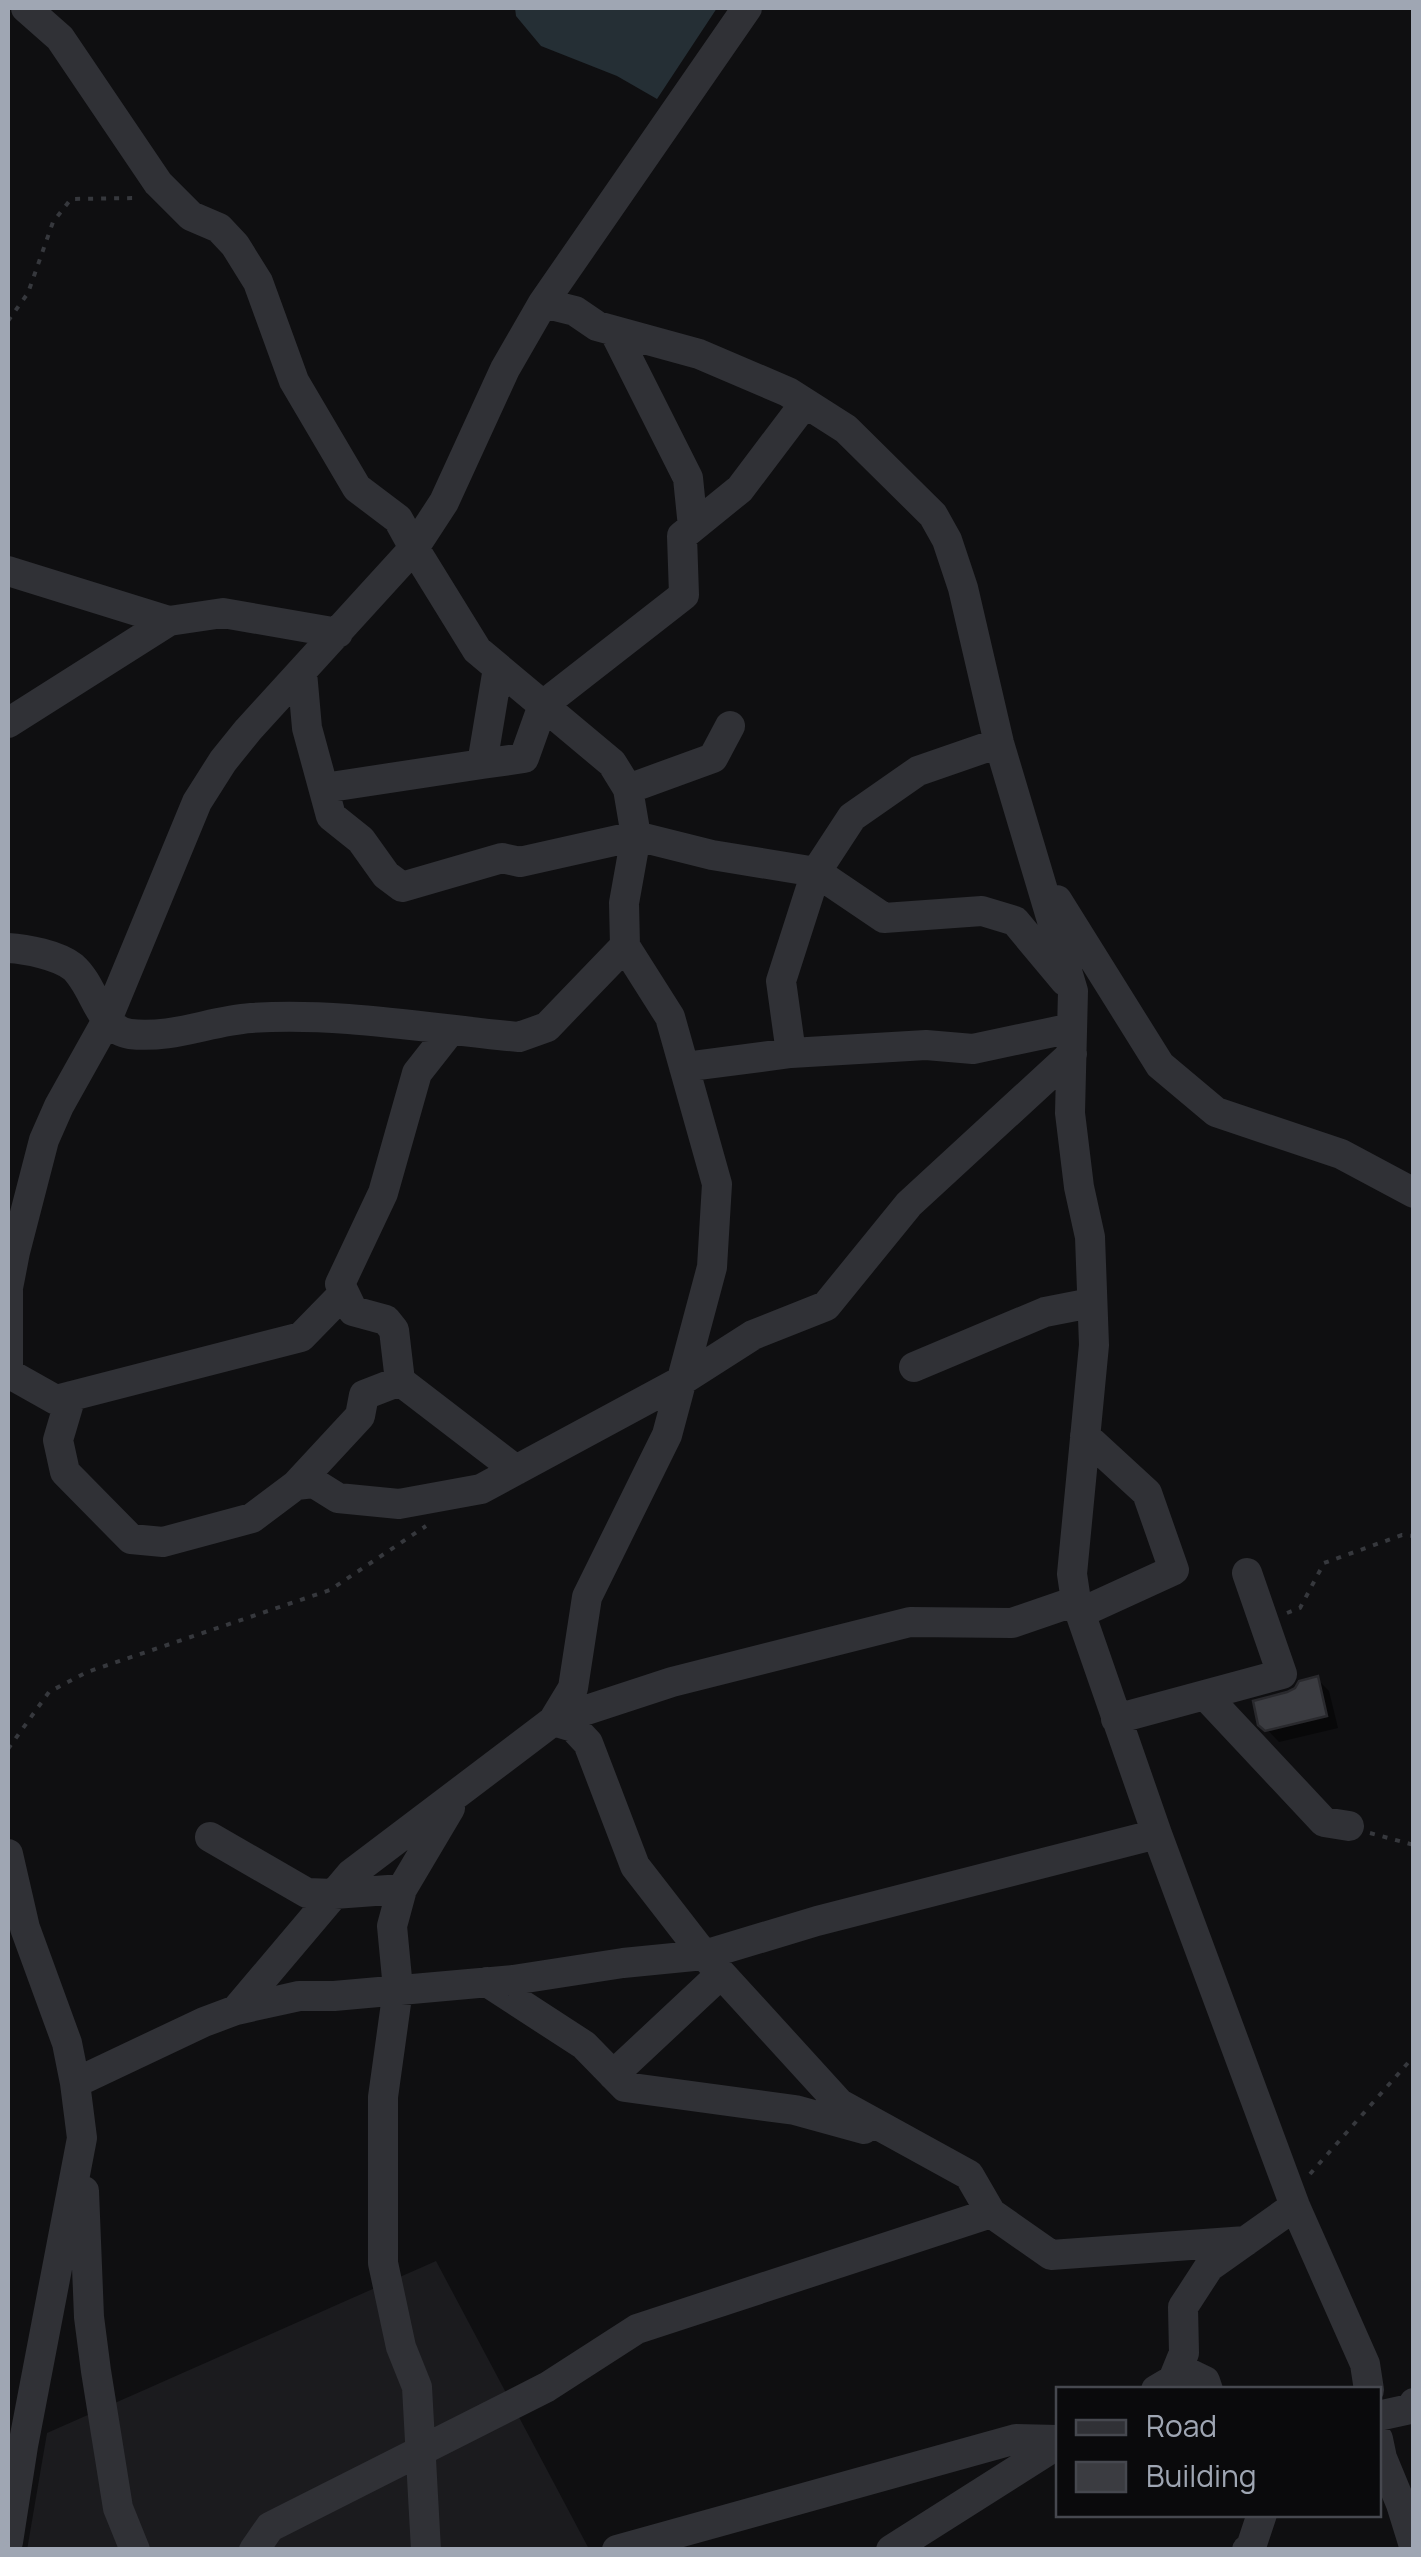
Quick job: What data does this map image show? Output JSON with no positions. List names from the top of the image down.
{
  "legend": ["Road", "Building"]
}
